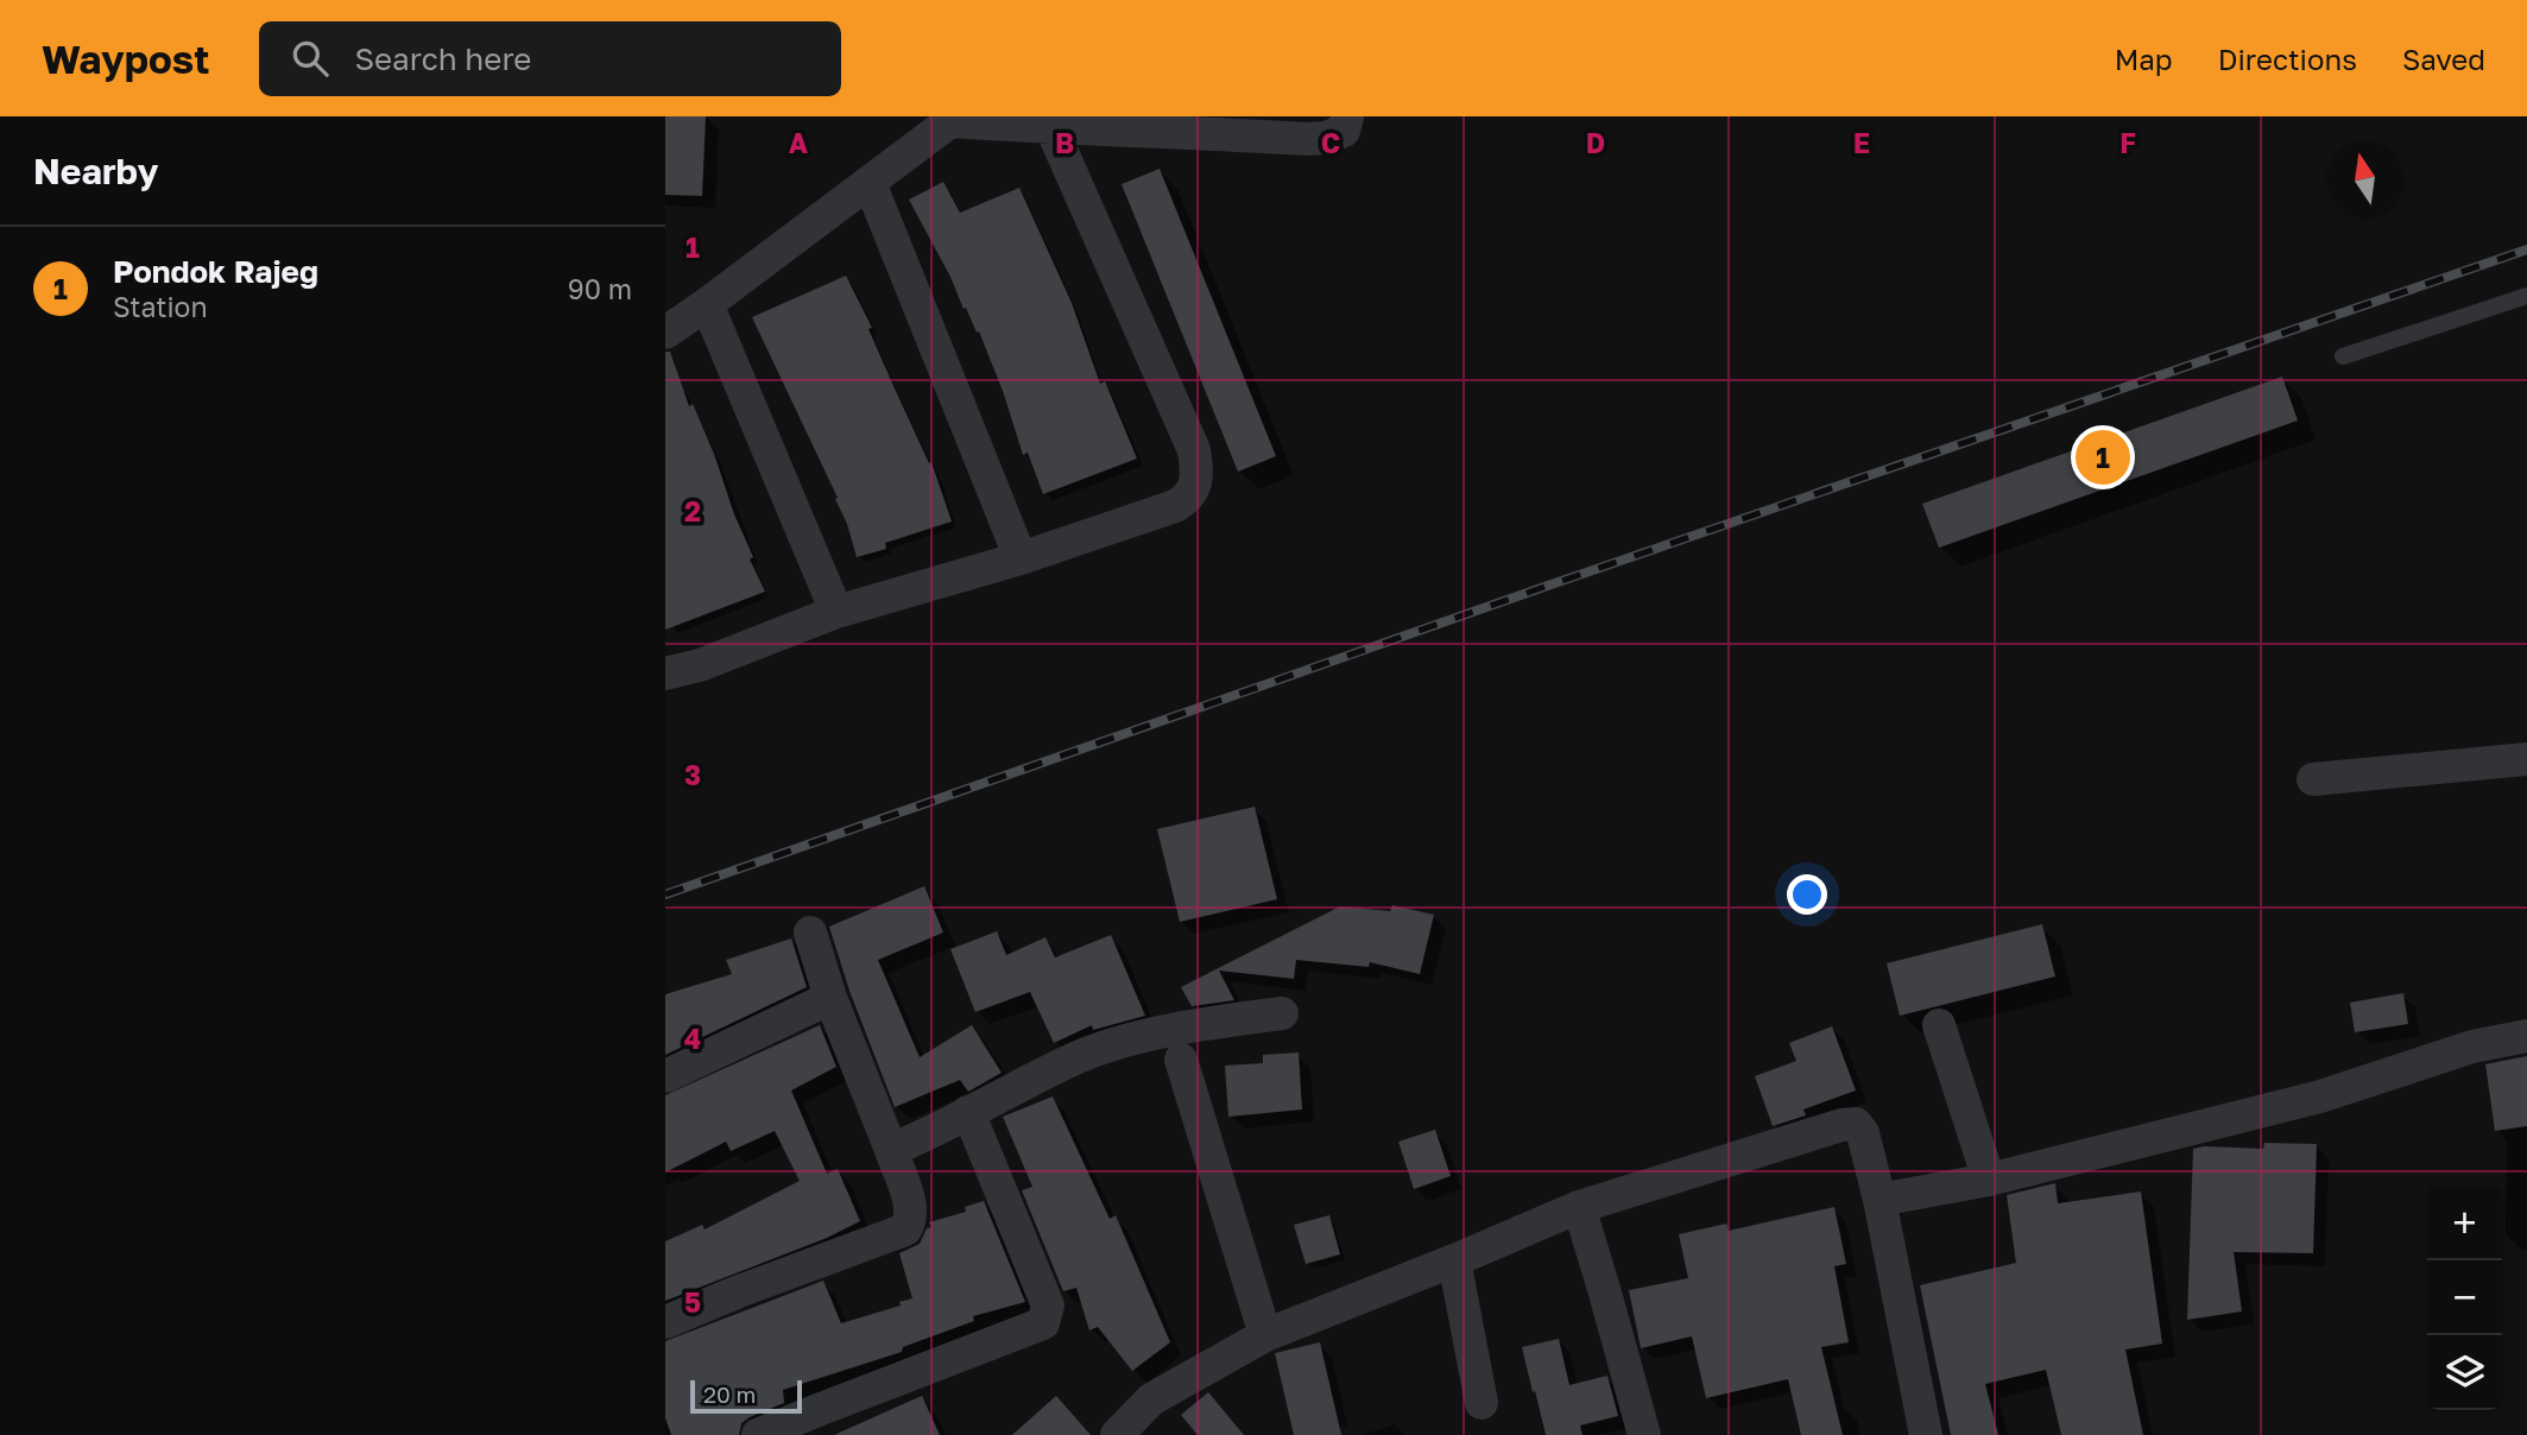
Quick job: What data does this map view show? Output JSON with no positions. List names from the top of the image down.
{
  "scale_bar": "20 m",
  "north": "top",
  "page": {
    "header": "Waypost",
    "search": "Search here",
    "nav": ["Map", "Directions", "Saved"],
    "heading": "Nearby",
    "list": [
      {
        "mark": "1",
        "name": "Pondok Rajeg",
        "note": "Station",
        "value": "90 m"
      }
    ],
    "pins": "1",
    "map_buttons": ["+", "−"],
    "scale": "20 m"
  },
  "grid": {
    "columns": [
      "A",
      "B",
      "C",
      "D",
      "E",
      "F"
    ],
    "rows": [
      "1",
      "2",
      "3",
      "4",
      "5"
    ]
  }
}
